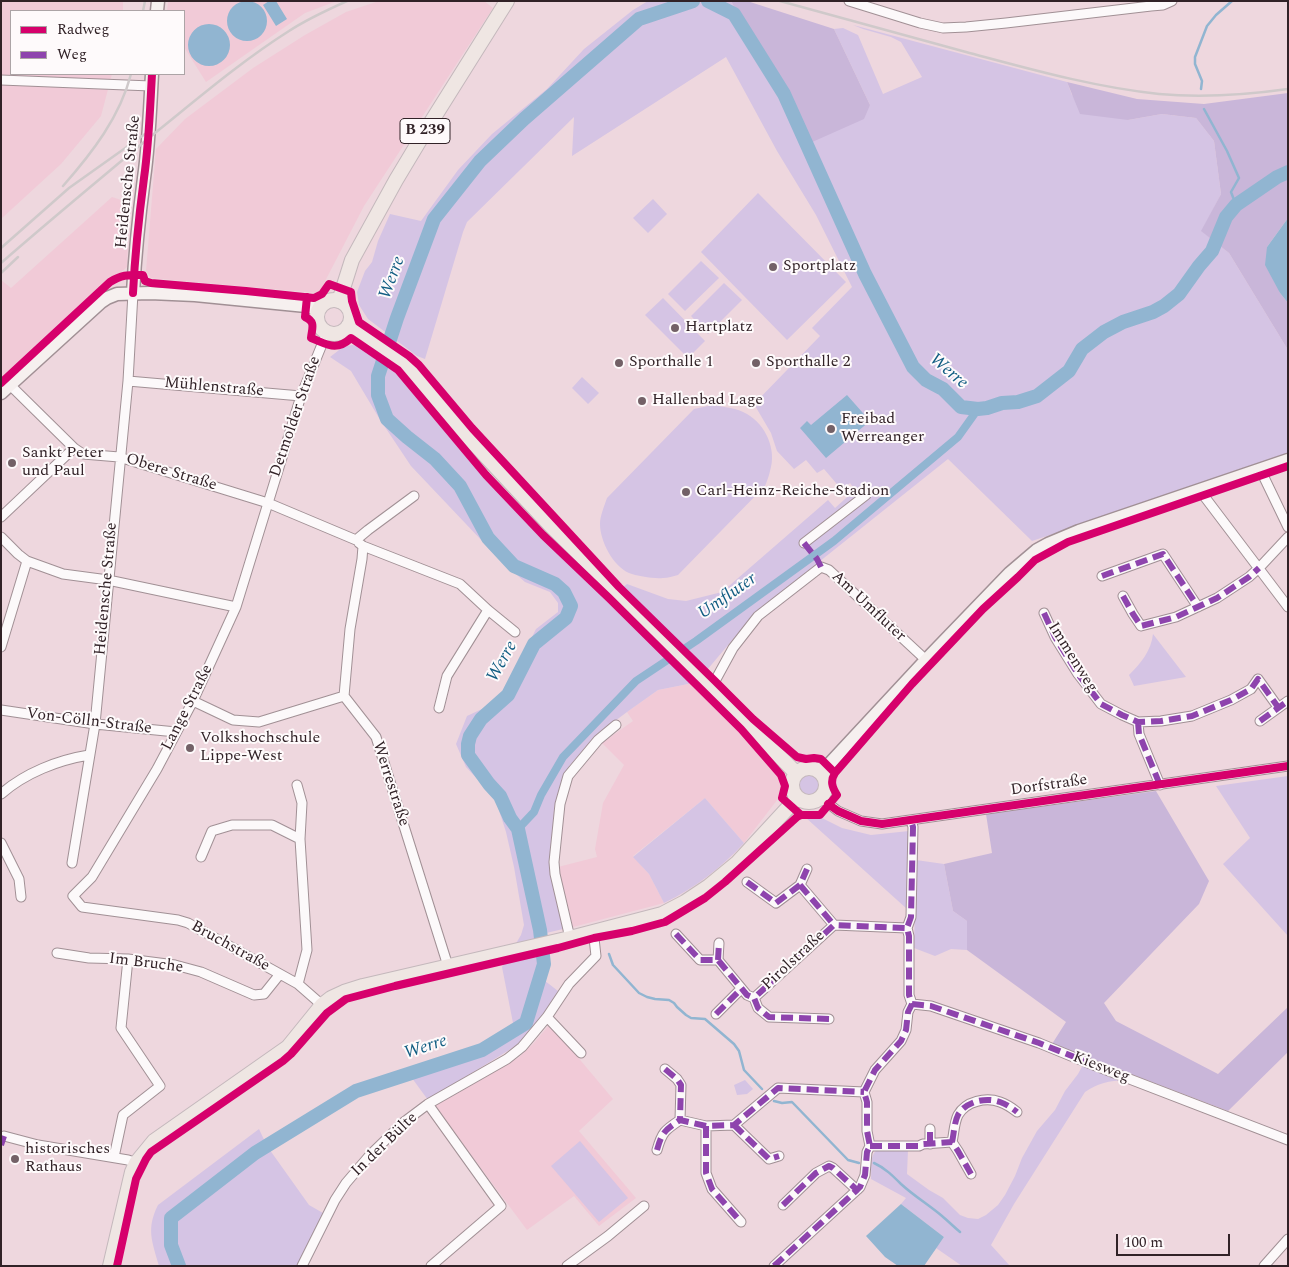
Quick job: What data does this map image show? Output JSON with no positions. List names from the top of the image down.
{
  "streets": {
    "main road": ["B 239", "Heidensche Straße"],
    "street": [
      "Mühlenstraße",
      "Detmolder Straße",
      "Obere Straße",
      "Am Umfluter",
      "Immenweg",
      "Lange Straße",
      "Von-Cölln-Straße",
      "Werrestraße",
      "Dorfstraße",
      "Bruchstraße",
      "Pirolstraße",
      "Im Bruche",
      "Kiesweg",
      "In der Bülte"
    ]
  },
  "crossings": [
    ["B 239", "Detmolder Straße"],
    ["Heidensche Straße", "Mühlenstraße"],
    ["Heidensche Straße", "Obere Straße"],
    ["Heidensche Straße", "Von-Cölln-Straße"],
    ["Mühlenstraße", "Detmolder Straße"],
    ["Detmolder Straße", "Obere Straße"],
    ["Detmolder Straße", "Lange Straße"],
    ["Obere Straße", "Lange Straße"],
    ["Lange Straße", "Von-Cölln-Straße"],
    ["Lange Straße", "Bruchstraße"],
    ["Bruchstraße", "Im Bruche"]
  ],
  "water": ["Werre", "Umfluter"],
  "places": [
    "Sportplatz",
    "Hartplatz",
    "Sporthalle 1",
    "Sporthalle 2",
    "Hallenbad Lage",
    "Freibad Werreanger",
    "Sankt Peter und Paul",
    "Carl-Heinz-Reiche-Stadion",
    "Volkshochschule Lippe-West",
    "historisches Rathaus"
  ],
  "legend": ["Radweg", "Weg"],
  "scale_bar": "100 m"
}
